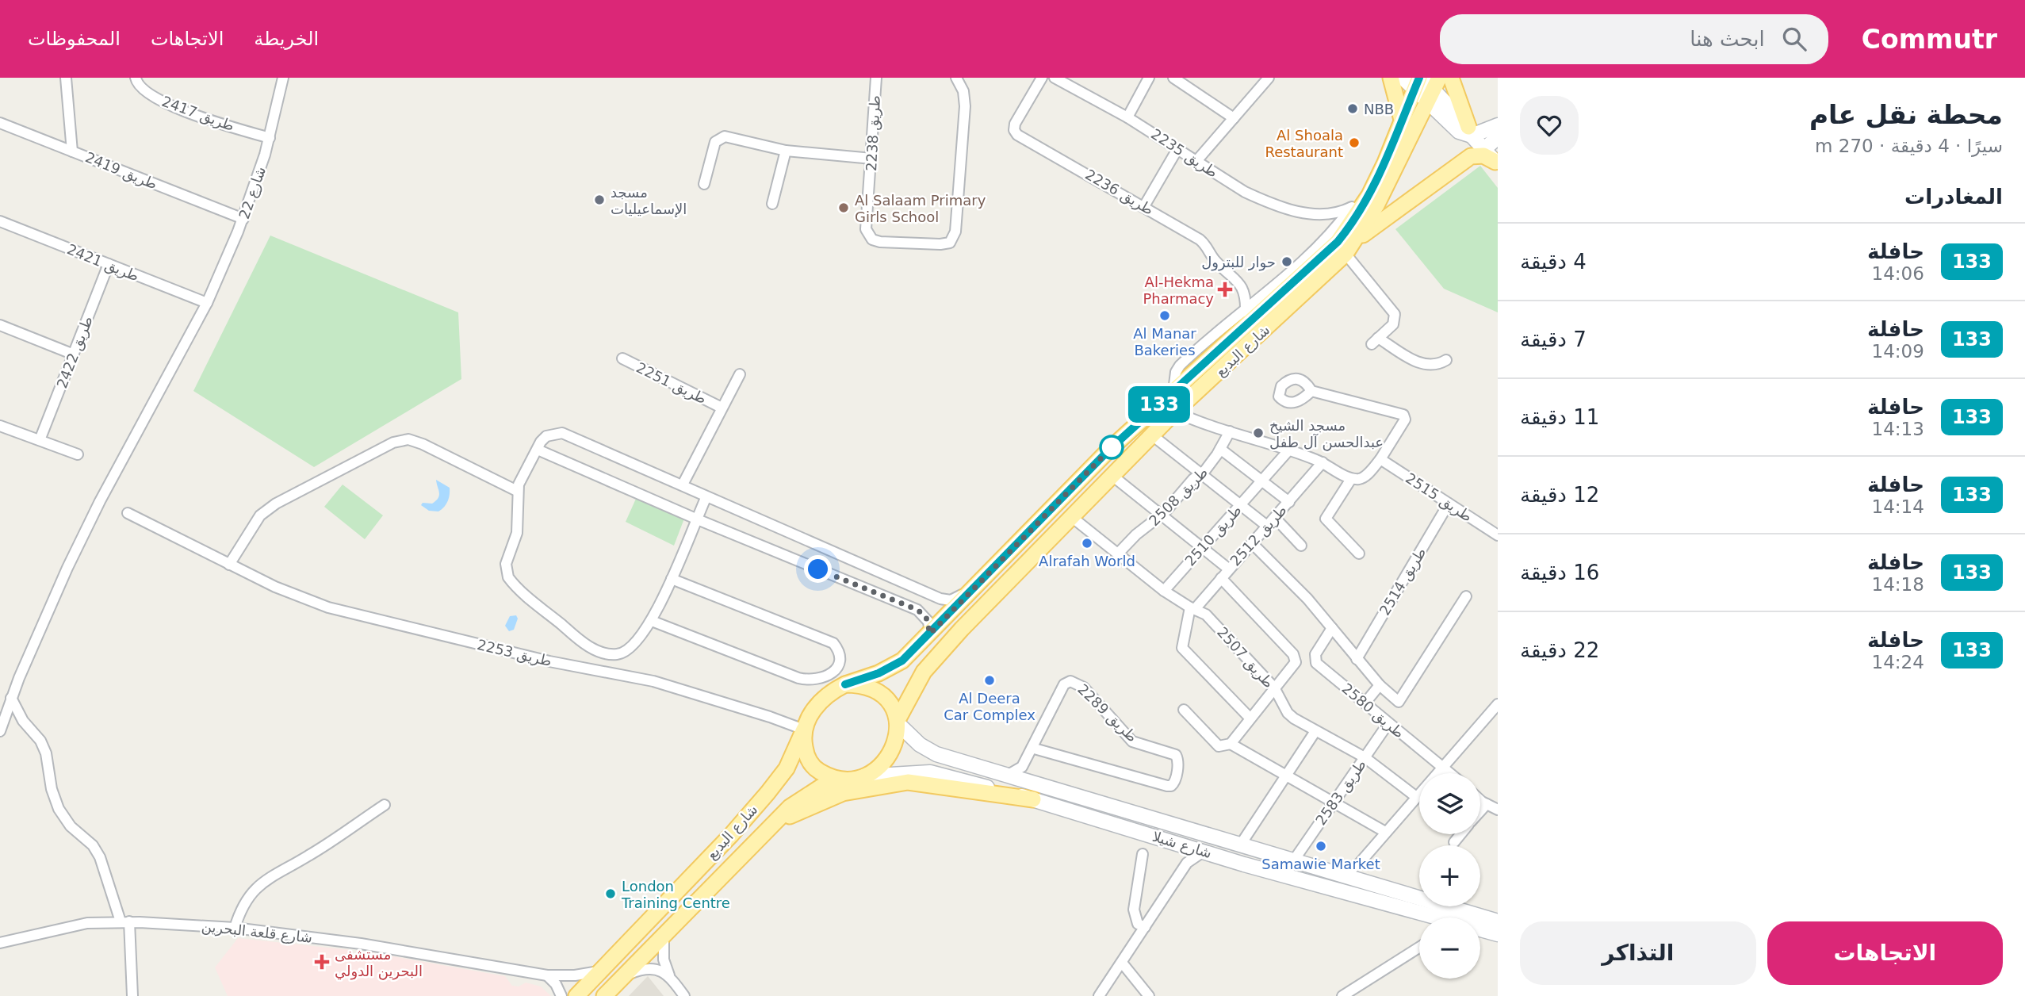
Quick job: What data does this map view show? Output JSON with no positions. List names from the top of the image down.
{
  "streets": {
    "main road": ["شارع البديع", "شارع شيلا"],
    "street": [
      "طريق 2417",
      "طريق 2238",
      "طريق 2235",
      "طريق 2419",
      "طريق 2236",
      "شارع 22",
      "طريق 2421",
      "طريق 2422",
      "طريق 2251",
      "طريق 2508",
      "طريق 2515",
      "طريق 2510",
      "طريق 2512",
      "طريق 2514",
      "طريق 2253",
      "طريق 2507",
      "طريق 2580",
      "طريق 2289",
      "طريق 2583",
      "شارع قلعة البحرين"
    ]
  },
  "crossings": [
    ["طريق 2417", "شارع 22"],
    ["طريق 2419", "شارع 22"],
    ["طريق 2236", "شارع البديع"],
    ["شارع 22", "طريق 2421"],
    ["طريق 2421", "طريق 2422"],
    ["شارع البديع", "طريق 2253"],
    ["شارع البديع", "طريق 2507"],
    ["شارع البديع", "شارع شيلا"],
    ["شارع البديع", "شارع قلعة البحرين"],
    ["طريق 2508", "طريق 2507"],
    ["طريق 2515", "طريق 2514"],
    ["طريق 2510", "طريق 2507"],
    ["طريق 2512", "طريق 2507"],
    ["طريق 2253", "شارع شيلا"],
    ["طريق 2507", "طريق 2583"],
    ["طريق 2580", "طريق 2583"],
    ["طريق 2583", "شارع شيلا"]
  ],
  "places": {
    "other": [
      "NBB",
      "Al Shoala Restaurant",
      "مسجد الإسماعيليات",
      "Al Salaam Primary Girls School",
      "حوار للبترول",
      "Al Manar Bakeries",
      "مسجد الشيخ عبدالحسن آل طفل",
      "Alrafah World",
      "Al Deera Car Complex",
      "Samawie Market",
      "London Training Centre"
    ],
    "health": ["Al-Hekma Pharmacy", "مستشفى البحرين الدولي"]
  },
  "lines": ["bus line 133"],
  "page": {
    "header": "Commutr",
    "search": "ابحث هنا",
    "nav": ["الخريطة", "الاتجاهات", "المحفوظات"],
    "heading": [
      ["محطة نقل عام", "سيرًا · 4 دقيقة · 270 m"],
      "المغادرات"
    ],
    "on_map": "133",
    "list": [
      {
        "mark": "133",
        "name": "حافلة",
        "note": "14:06",
        "value": "4 دقيقة"
      },
      {
        "mark": "133",
        "name": "حافلة",
        "note": "14:09",
        "value": "7 دقيقة"
      },
      {
        "mark": "133",
        "name": "حافلة",
        "note": "14:13",
        "value": "11 دقيقة"
      },
      {
        "mark": "133",
        "name": "حافلة",
        "note": "14:14",
        "value": "12 دقيقة"
      },
      {
        "mark": "133",
        "name": "حافلة",
        "note": "14:18",
        "value": "16 دقيقة"
      },
      {
        "mark": "133",
        "name": "حافلة",
        "note": "14:24",
        "value": "22 دقيقة"
      }
    ],
    "map_buttons": ["+", "−"],
    "buttons": ["الاتجاهات", "التذاكر"]
  }
}
